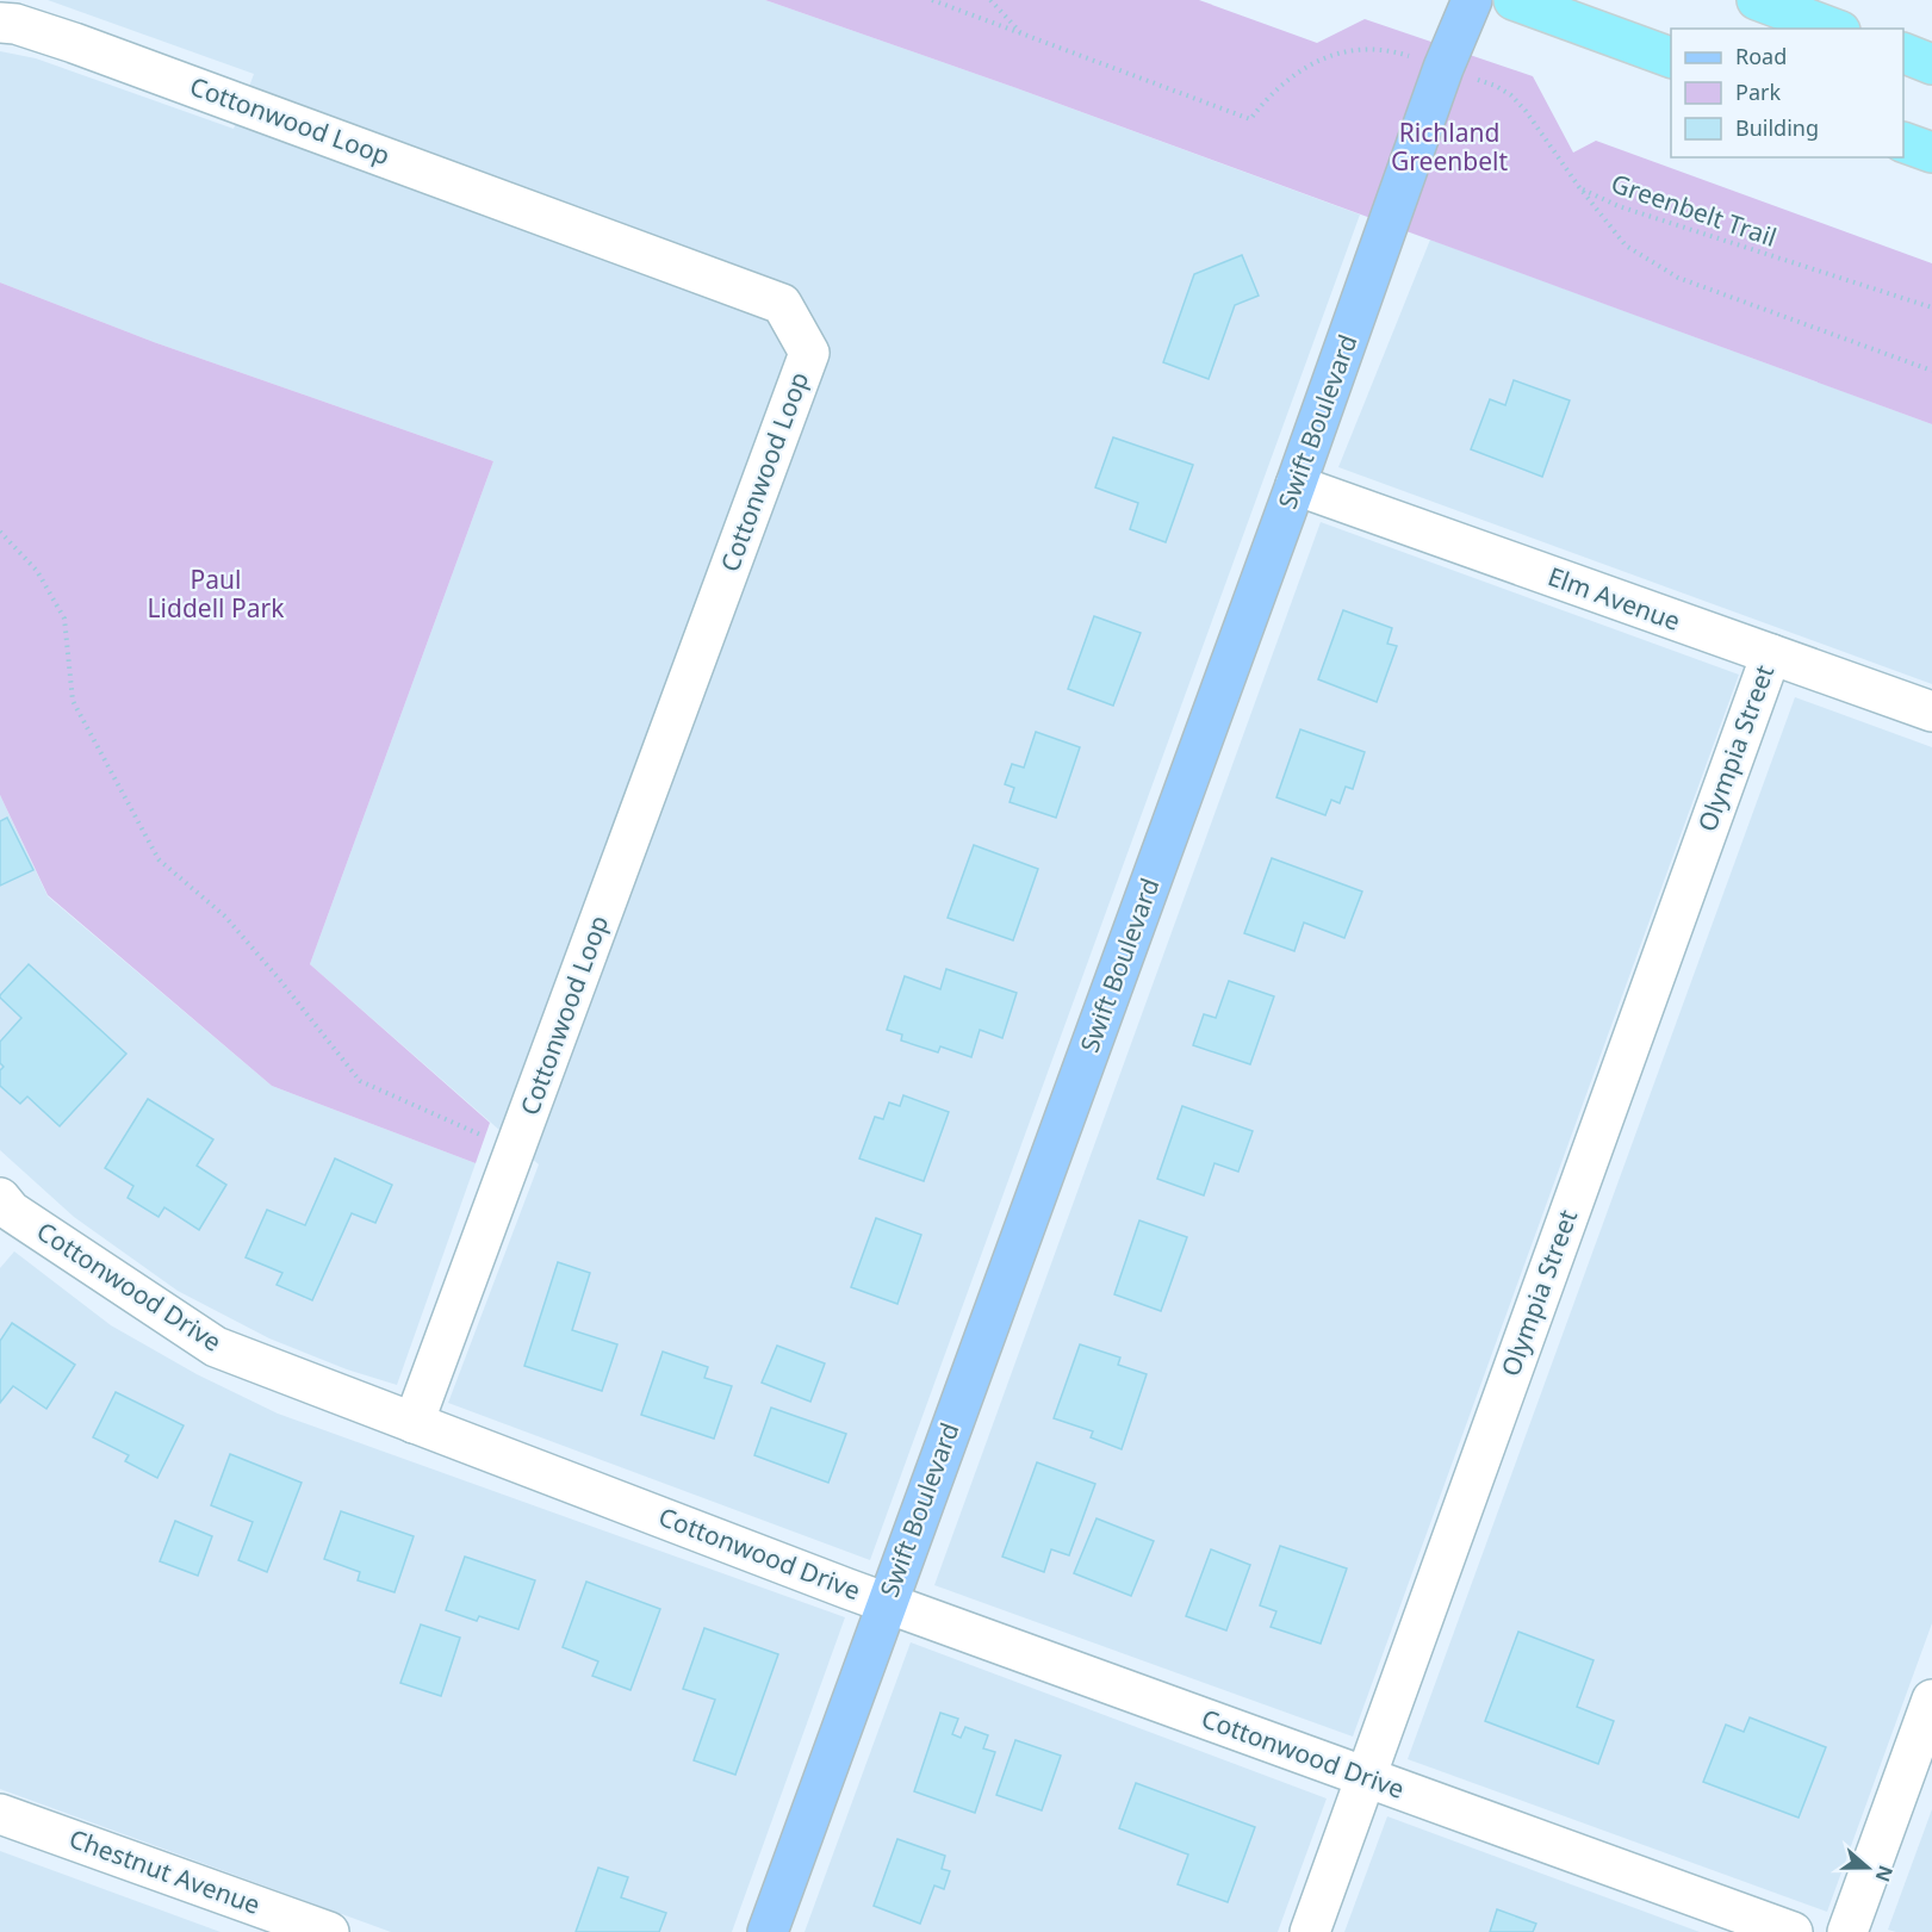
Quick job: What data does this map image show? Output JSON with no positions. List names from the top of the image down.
{
  "streets": {
    "main road": ["Swift Boulevard"],
    "street": [
      "Cottonwood Loop",
      "Elm Avenue",
      "Olympia Street",
      "Cottonwood Drive",
      "Chestnut Avenue"
    ],
    "path": ["Greenbelt Trail"]
  },
  "crossings": [
    ["Cottonwood Loop", "Cottonwood Drive"],
    ["Greenbelt Trail", "Swift Boulevard"],
    ["Swift Boulevard", "Elm Avenue"],
    ["Swift Boulevard", "Cottonwood Drive"],
    ["Elm Avenue", "Olympia Street"],
    ["Olympia Street", "Cottonwood Drive"]
  ],
  "parks": ["Richland Greenbelt", "Paul Liddell Park"],
  "legend": ["Road", "Park", "Building"],
  "north": "right"
}
